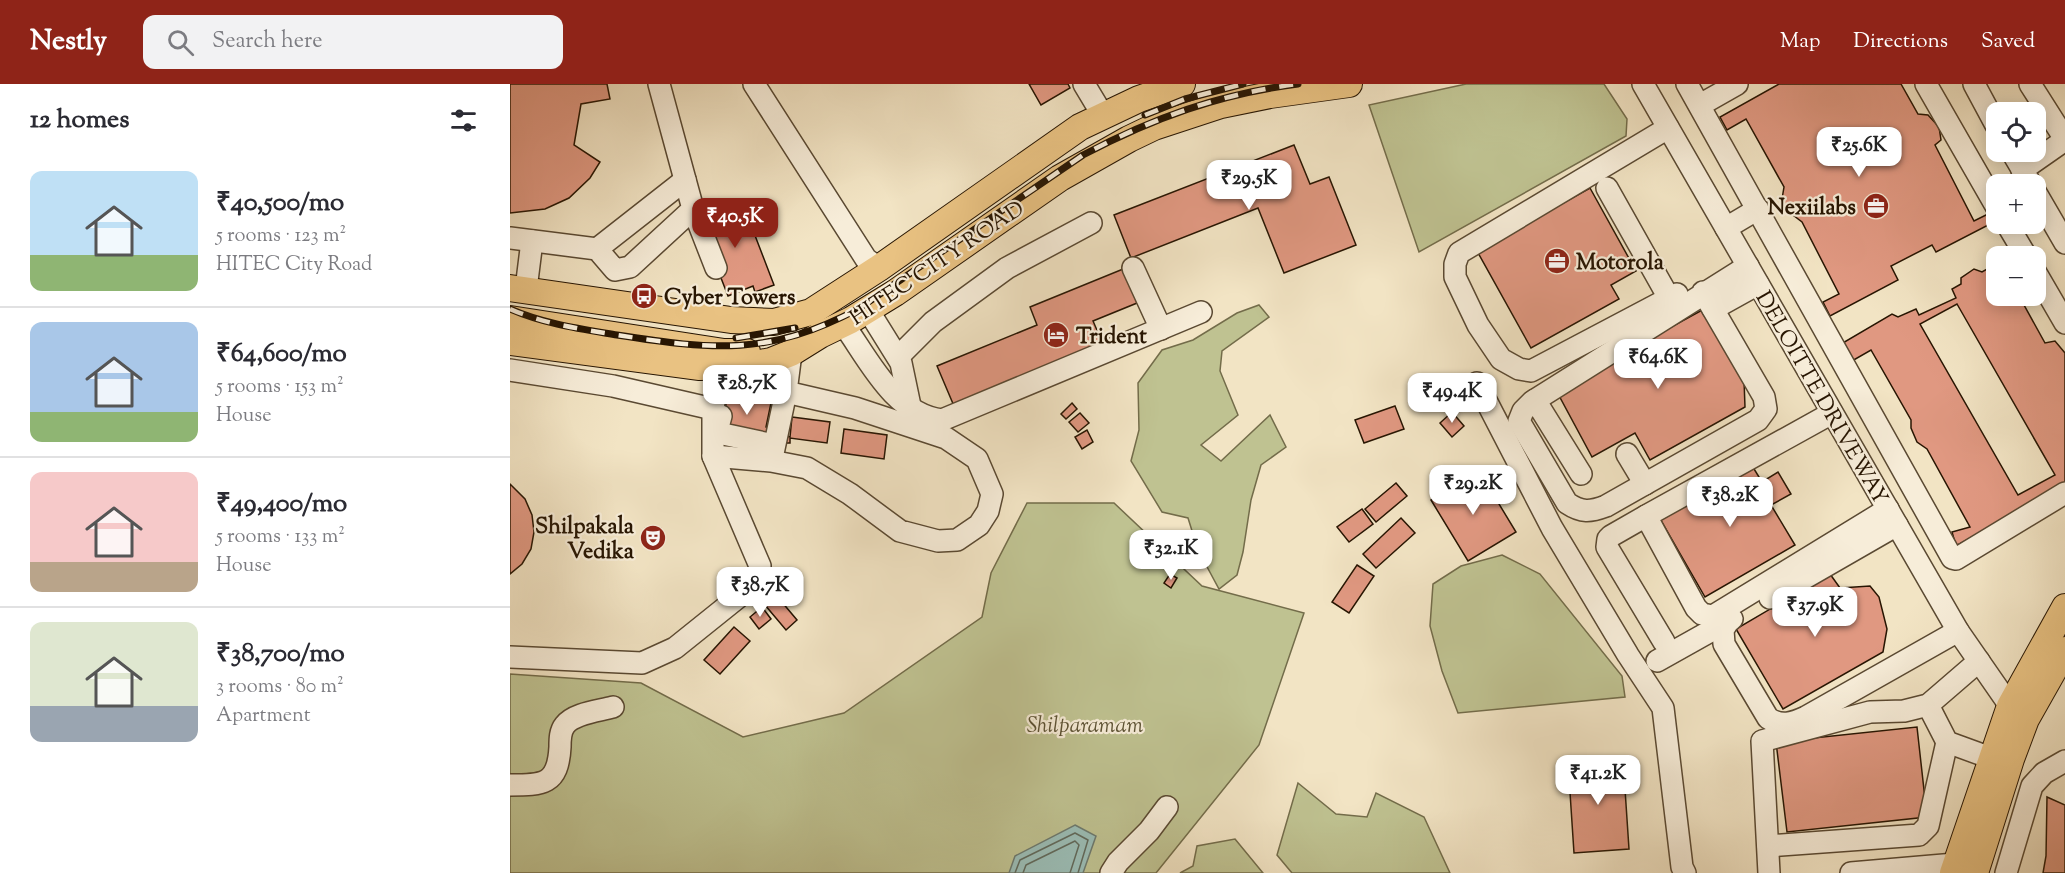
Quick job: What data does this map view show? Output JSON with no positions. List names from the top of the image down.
{
  "streets": {
    "main road": ["HITEC CITY ROAD"],
    "street": ["DELOITTE DRIVEWAY"]
  },
  "parks": ["Shilparamam"],
  "places": {
    "office": ["Nexiilabs", "Motorola"],
    "bus stop": ["Cyber Towers"],
    "hotel": ["Trident"],
    "theatre": ["Shilpakala Vedika"]
  },
  "page": {
    "header": "Nestly",
    "search": "Search here",
    "nav": ["Map", "Directions", "Saved"],
    "heading": "12 homes",
    "map_buttons": ["+", "−"],
    "price": [
      "₹25.6K",
      "₹29.5K",
      "₹40.5K",
      "₹64.6K",
      "₹28.7K",
      "₹49.4K",
      "₹29.2K",
      "₹38.2K",
      "₹32.1K",
      "₹38.7K",
      "₹37.9K",
      "₹41.2K"
    ],
    "list": [
      {
        "name": "₹40,500/mo",
        "note": "5 rooms · 123 m² · HITEC City Road"
      },
      {
        "name": "₹64,600/mo",
        "note": "5 rooms · 153 m² · House"
      },
      {
        "name": "₹49,400/mo",
        "note": "5 rooms · 133 m² · House"
      },
      {
        "name": "₹38,700/mo",
        "note": "3 rooms · 80 m² · Apartment"
      }
    ]
  }
}
